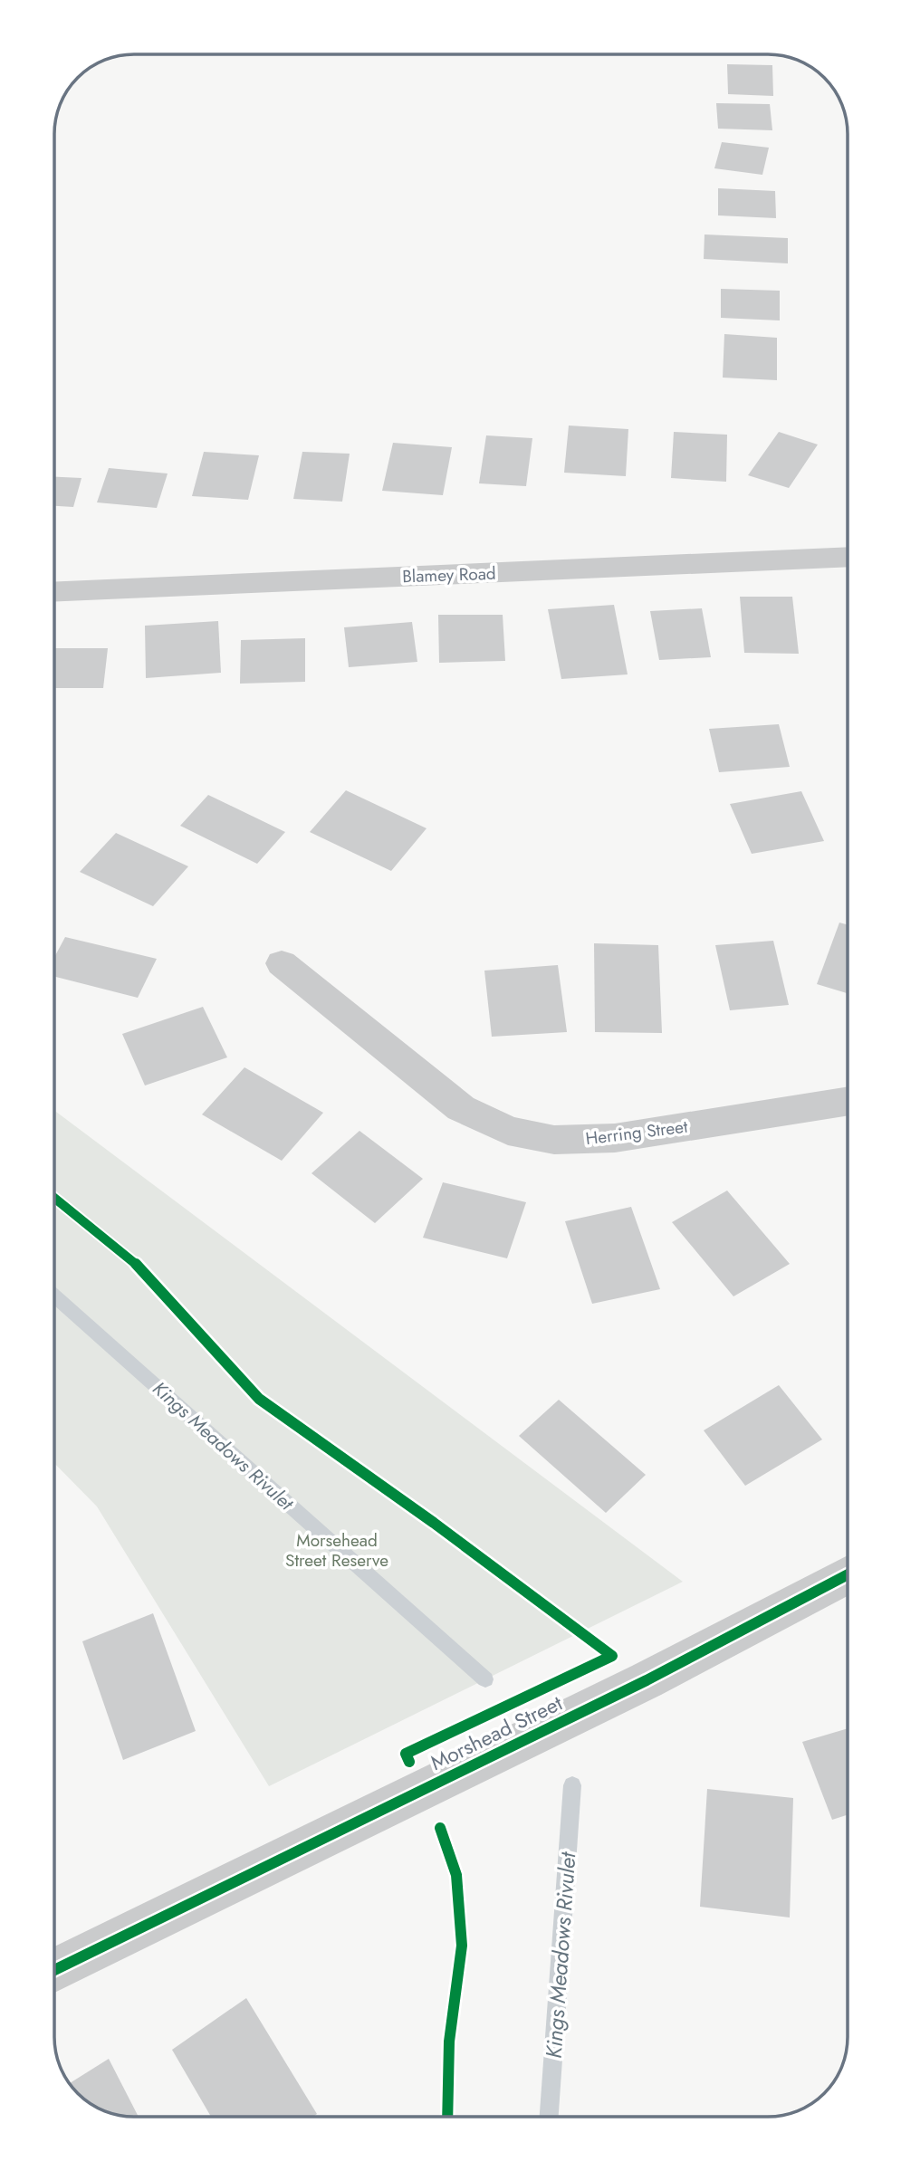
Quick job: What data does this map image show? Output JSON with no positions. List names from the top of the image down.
{
  "streets": {
    "street": ["Blamey Road", "Herring Street", "Morshead Street"]
  },
  "water": ["Kings Meadows Rivulet"],
  "parks": ["Morsehead Street Reserve"]
}
